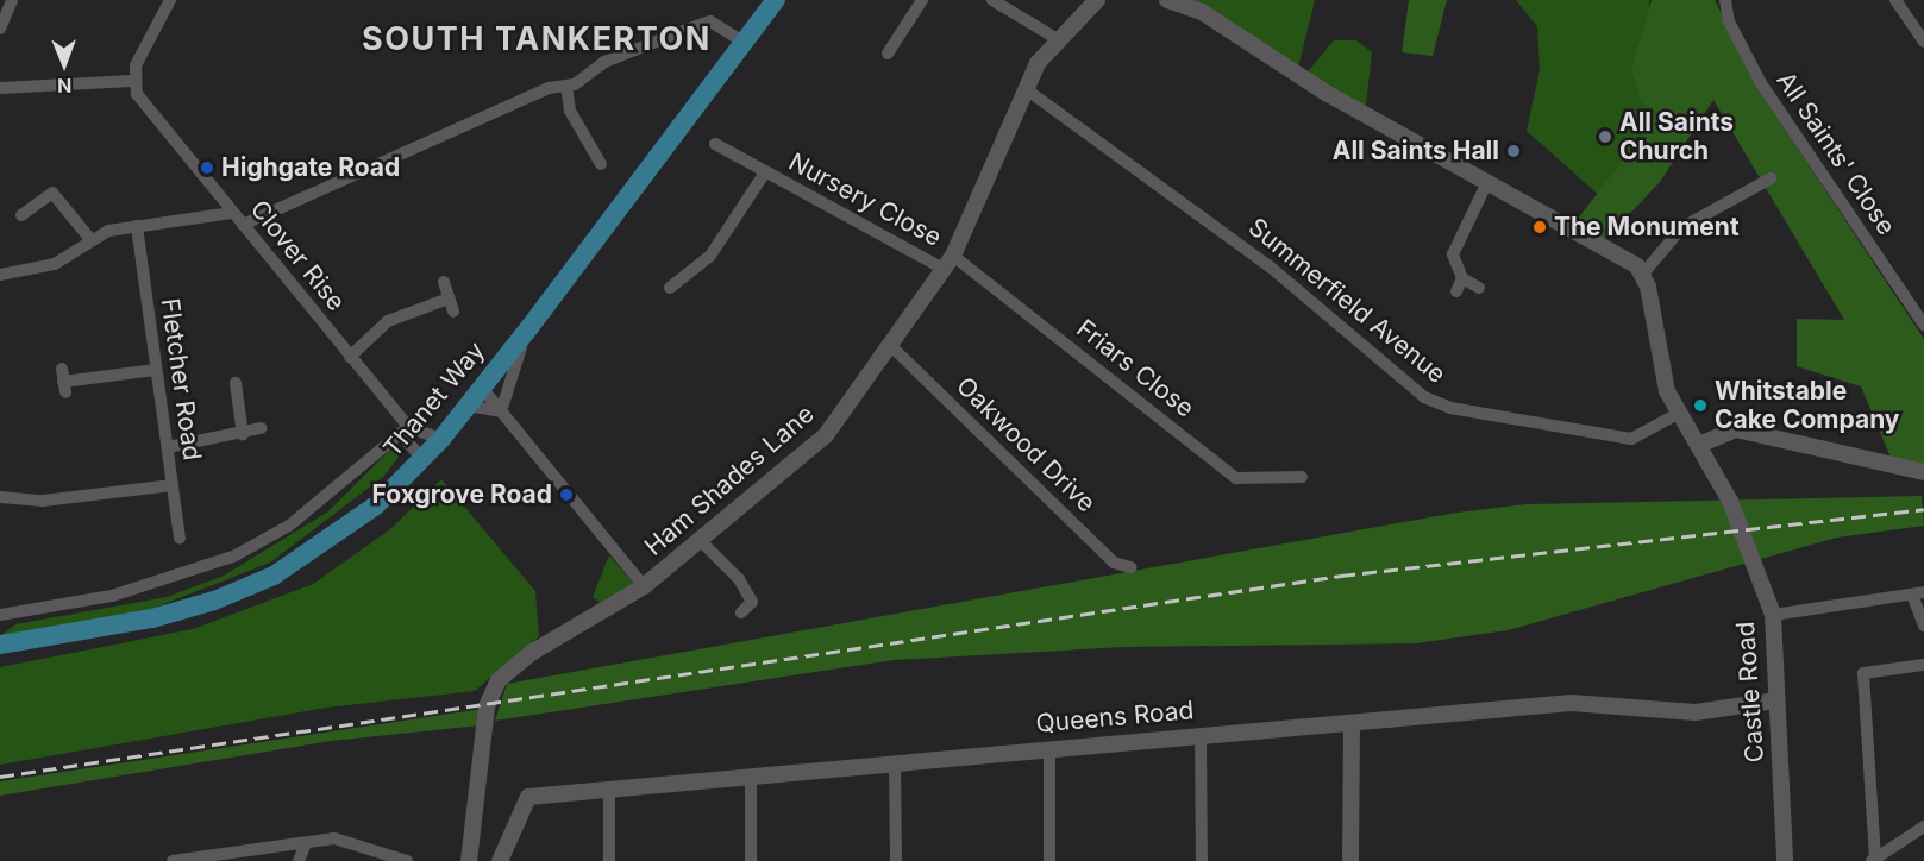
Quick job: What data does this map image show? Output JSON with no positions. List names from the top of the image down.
{
  "streets": {
    "main road": ["Thanet Way"],
    "street": [
      "All Saints' Close",
      "Nursery Close",
      "Clover Rise",
      "Summerfield Avenue",
      "Friars Close",
      "Fletcher Road",
      "Oakwood Drive",
      "Ham Shades Lane",
      "Castle Road",
      "Queens Road"
    ]
  },
  "crossings": [
    ["Nursery Close", "Friars Close"],
    ["Nursery Close", "Ham Shades Lane"],
    ["Clover Rise", "Thanet Way"],
    ["Summerfield Avenue", "Ham Shades Lane"],
    ["Summerfield Avenue", "Castle Road"],
    ["Friars Close", "Ham Shades Lane"],
    ["Oakwood Drive", "Ham Shades Lane"],
    ["Castle Road", "Queens Road"]
  ],
  "districts": ["SOUTH TANKERTON"],
  "places": [
    "All Saints Church",
    "All Saints Hall",
    "Highgate Road",
    "The Monument",
    "Whitstable Cake Company",
    "Foxgrove Road"
  ],
  "north": "bottom"
}
